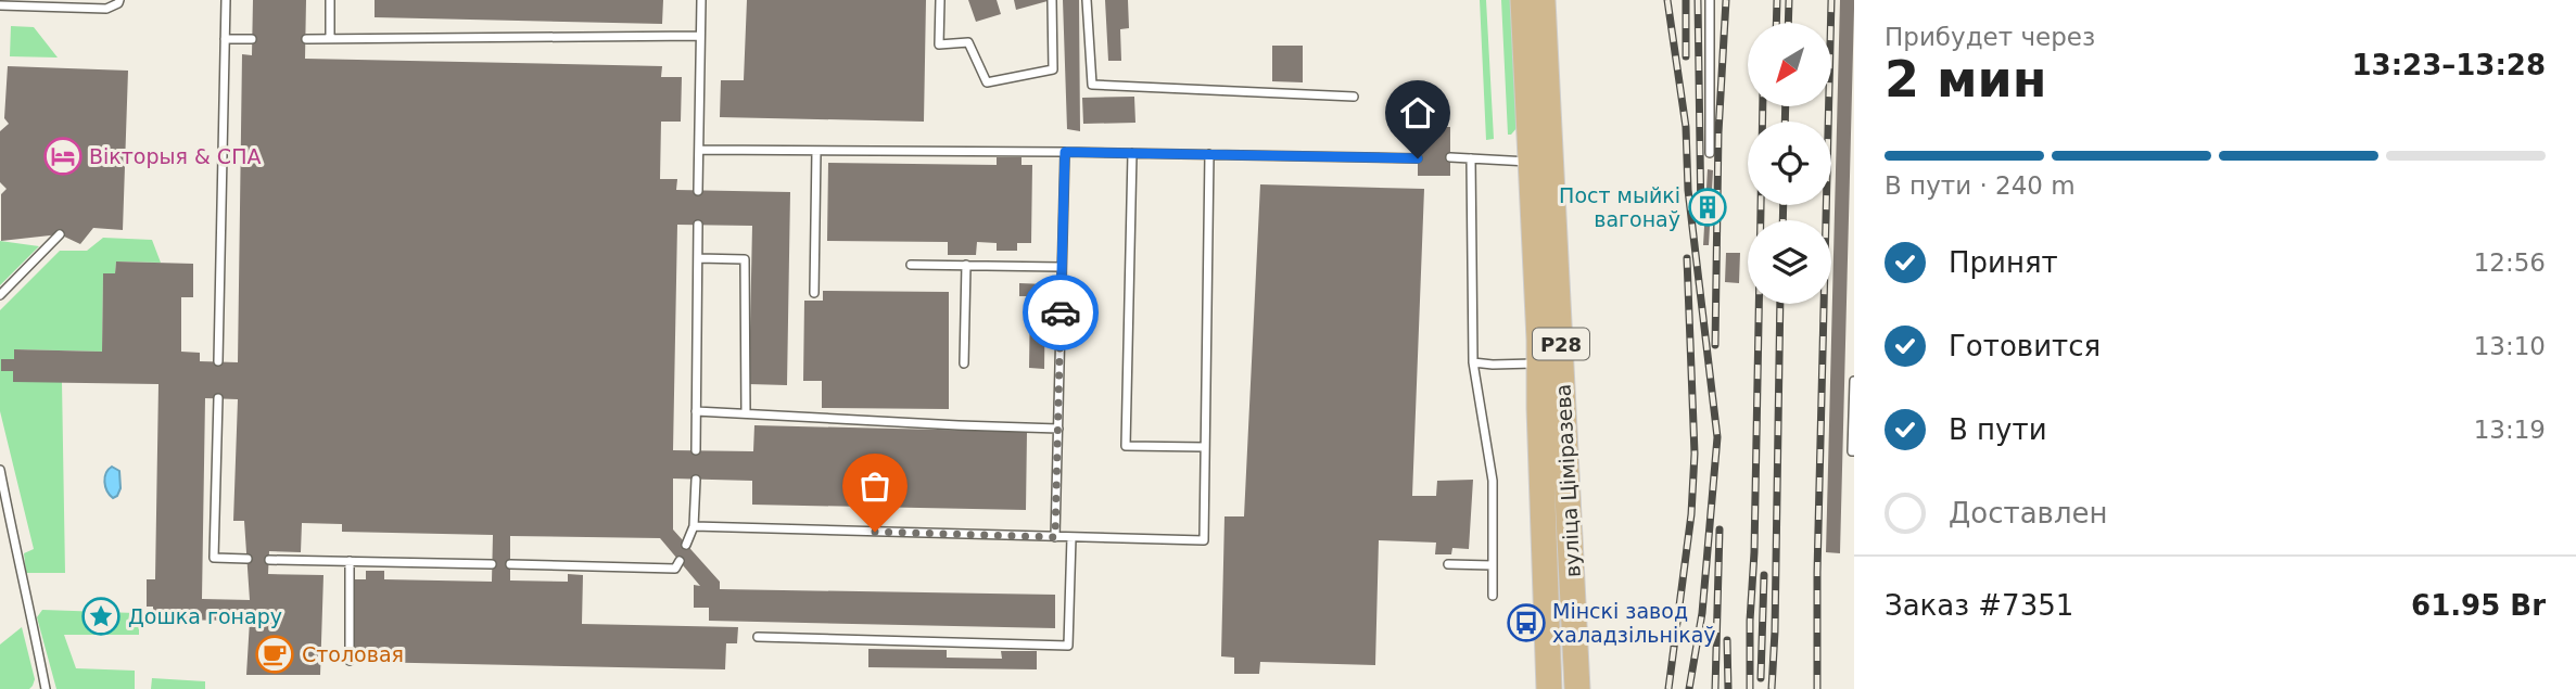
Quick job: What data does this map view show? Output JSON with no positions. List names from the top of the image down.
{
  "streets": {
    "main road": ["Р28", "вуліца Ціміразева"]
  },
  "places": {
    "hotel": ["Вікторыя & СПА"],
    "building": ["Пост мыйкі вагонаў"],
    "place": ["Дошка гонару"],
    "bus stop": ["Мінскі завод халадзільнікаў"],
    "cafe": ["Столовая"]
  },
  "north": "bottom left",
  "page": {
    "heading": ["2 мин", "Прибудет через", "13:23–13:28"],
    "panel": ["Заказ #7351", "61.95 Br"],
    "bar": "В пути · 240 m",
    "list": [
      ["Принят", "12:56"],
      ["Готовится", "13:10"],
      ["В пути", "13:19"],
      "Доставлен"
    ]
  }
}
